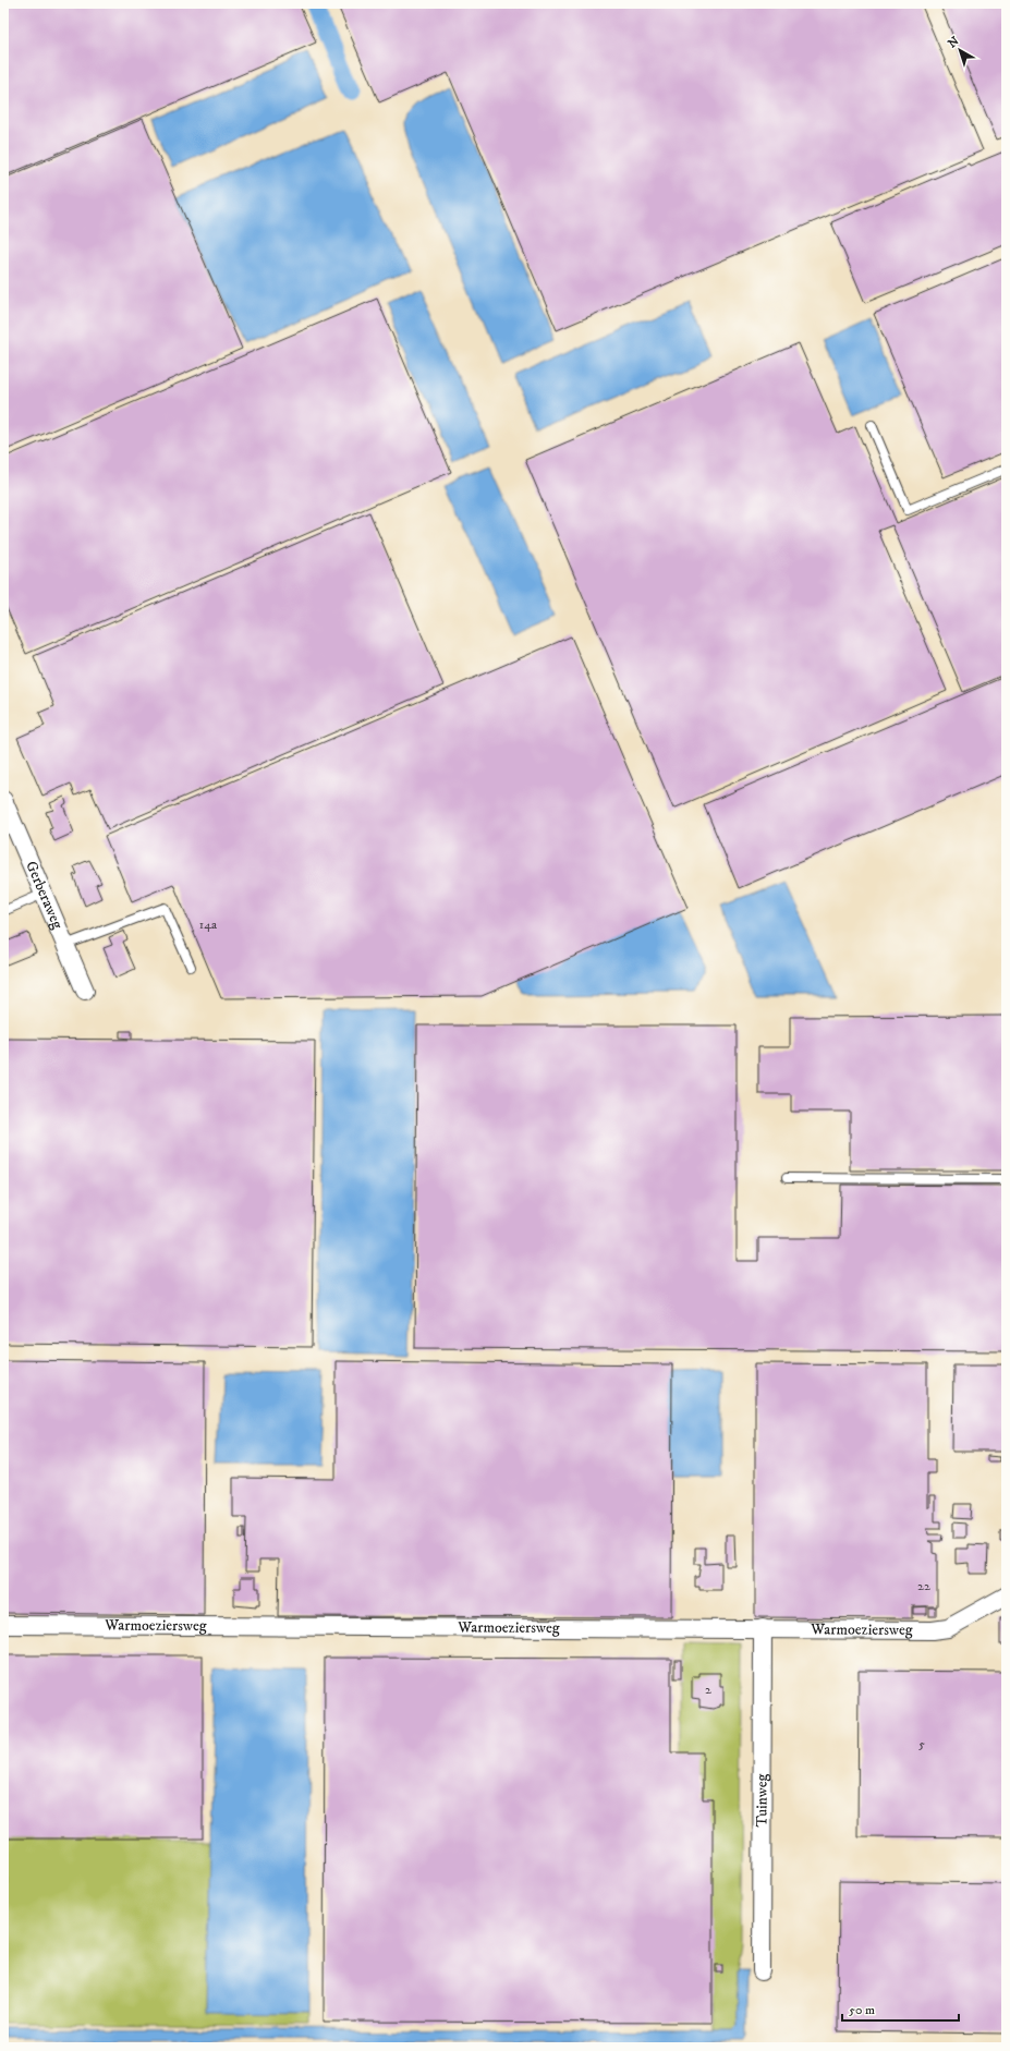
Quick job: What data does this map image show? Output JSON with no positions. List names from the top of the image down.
{
  "streets": {
    "street": ["Gerberaweg", "Warmoeziersweg", "Tuinweg"]
  },
  "crossings": [
    ["Warmoeziersweg", "Tuinweg"]
  ],
  "house_numbers": [
    "14a",
    "22",
    "2",
    "5"
  ],
  "scale_bar": "50 m",
  "north": "top left"
}
